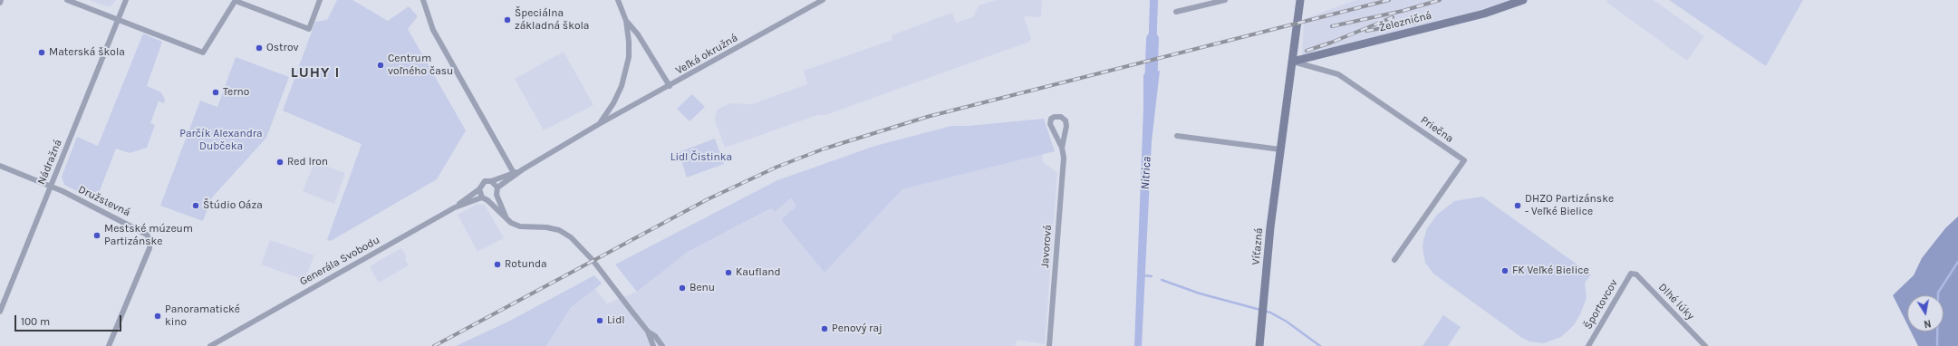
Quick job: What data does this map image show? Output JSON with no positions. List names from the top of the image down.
{
  "streets": {
    "main road": ["Železničná", "Víťazná"],
    "street": [
      "Veľká okružná",
      "Priečna",
      "Nádražná",
      "Družstevná",
      "Javorová",
      "Generála Svobodu",
      "Dlhé lúky",
      "Športovcov"
    ]
  },
  "crossings": [
    ["Železničná", "Priečna"],
    ["Železničná", "Víťazná"],
    ["Priečna", "Víťazná"],
    ["Nádražná", "Družstevná"],
    ["Dlhé lúky", "Športovcov"]
  ],
  "districts": ["LUHY I"],
  "water": ["Nitrica"],
  "parks": ["Parčík Alexandra Dubčeka", "Lidl Čistinka"],
  "places": [
    "Špeciálna základná škola",
    "Ostrov",
    "Materská škola",
    "Centrum voľného času",
    "Terno",
    "Red Iron",
    "Štúdio Oáza",
    "DHZO Partizánske - Veľké Bielice",
    "Mestské múzeum Partizánske",
    "Rotunda",
    "FK Veľké Bielice",
    "Kaufland",
    "Benu",
    "Panoramatické kino",
    "Lidl",
    "Penový raj"
  ],
  "scale_bar": "100 m",
  "north": "bottom"
}
